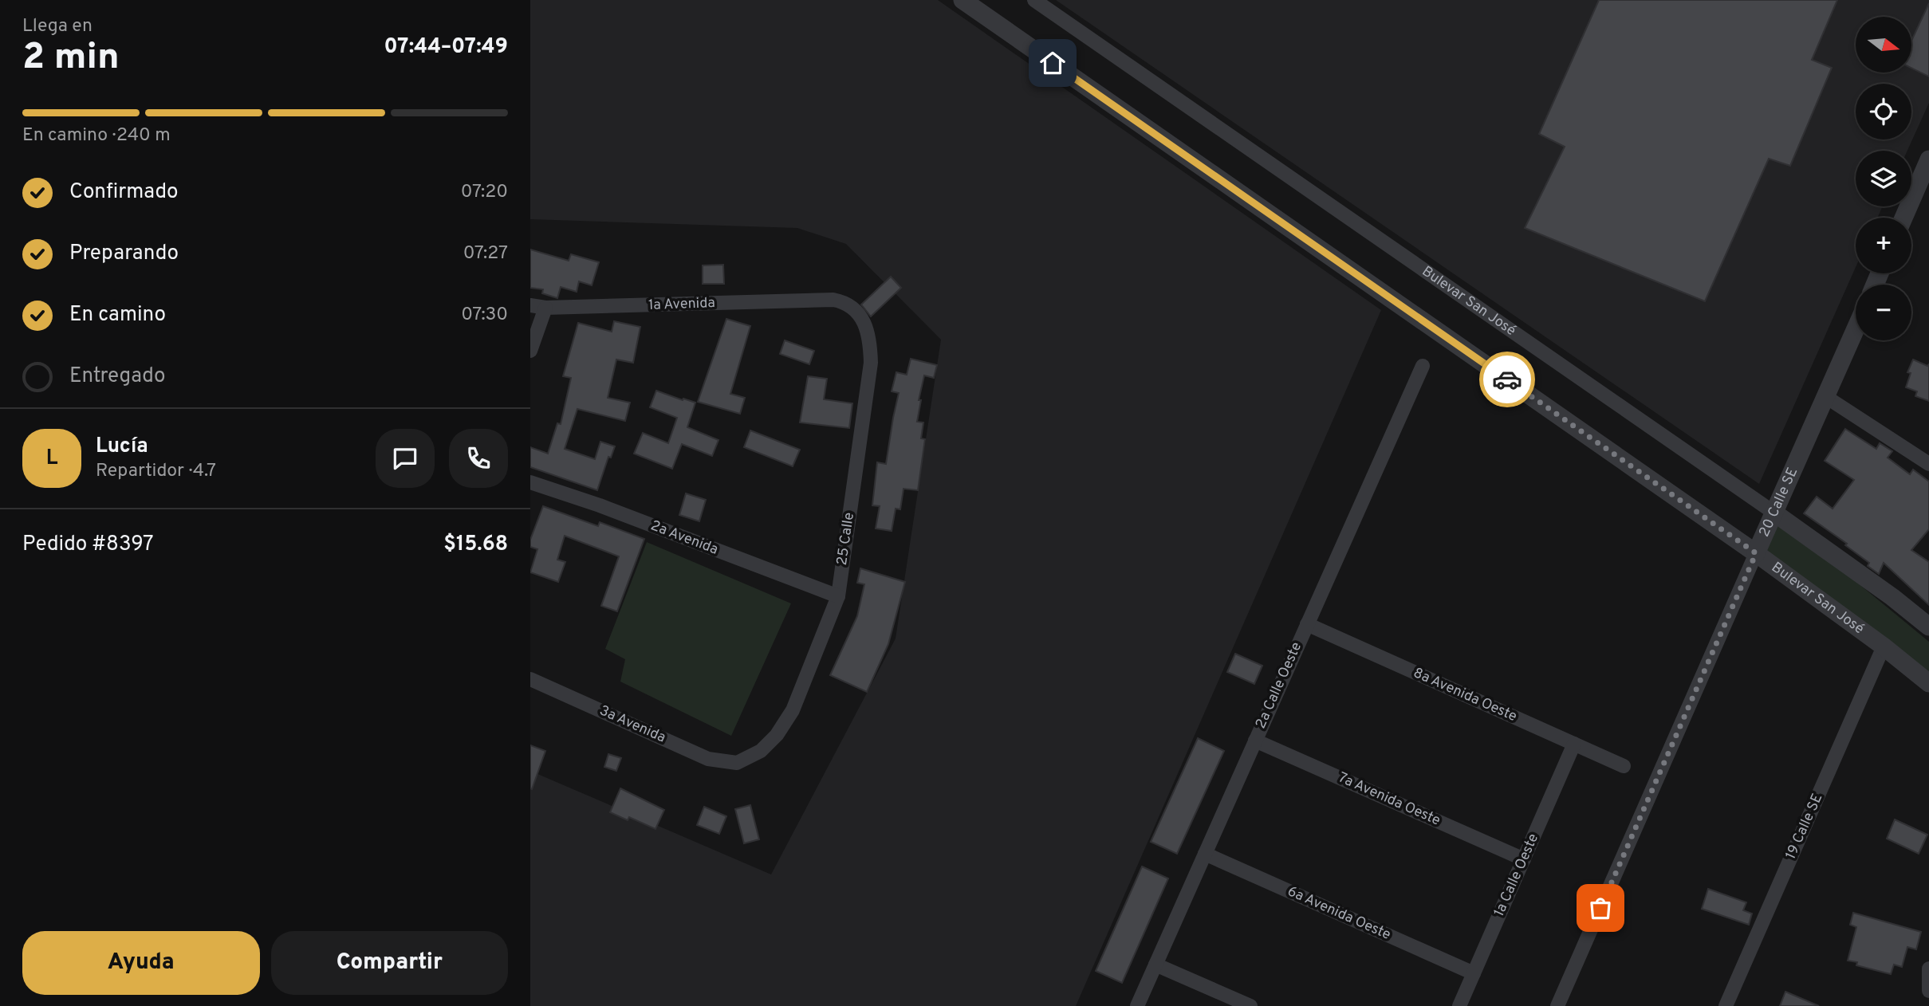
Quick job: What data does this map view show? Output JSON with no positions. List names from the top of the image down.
{
  "streets": {
    "street": [
      "Bulevar San José",
      "1a Avenida",
      "20 Calle SE",
      "2a Avenida",
      "25 Calle",
      "2a Calle Oeste",
      "8a Avenida Oeste",
      "3a Avenida",
      "7a Avenida Oeste",
      "19 Calle SE",
      "1a Calle Oeste",
      "6a Avenida Oeste"
    ]
  },
  "crossings": [
    ["Bulevar San José", "20 Calle SE"],
    ["Bulevar San José", "19 Calle SE"],
    ["1a Avenida", "25 Calle"],
    ["2a Avenida", "25 Calle"],
    ["25 Calle", "3a Avenida"],
    ["2a Calle Oeste", "8a Avenida Oeste"],
    ["2a Calle Oeste", "7a Avenida Oeste"],
    ["2a Calle Oeste", "6a Avenida Oeste"],
    ["8a Avenida Oeste", "1a Calle Oeste"],
    ["7a Avenida Oeste", "1a Calle Oeste"],
    ["1a Calle Oeste", "6a Avenida Oeste"]
  ],
  "north": "right",
  "page": {
    "heading": ["2 min", "Llega en", "07:44–07:49"],
    "panel": [
      "Lucía",
      "Repartidor · 4.7",
      "Pedido #8397",
      "$15.68"
    ],
    "map_buttons": ["+", "−"],
    "bar": "En camino · 240 m",
    "list": [
      ["Confirmado", "07:20"],
      ["Preparando", "07:27"],
      ["En camino", "07:30"],
      "Entregado"
    ],
    "round": "L",
    "buttons": ["Ayuda", "Compartir"]
  }
}
